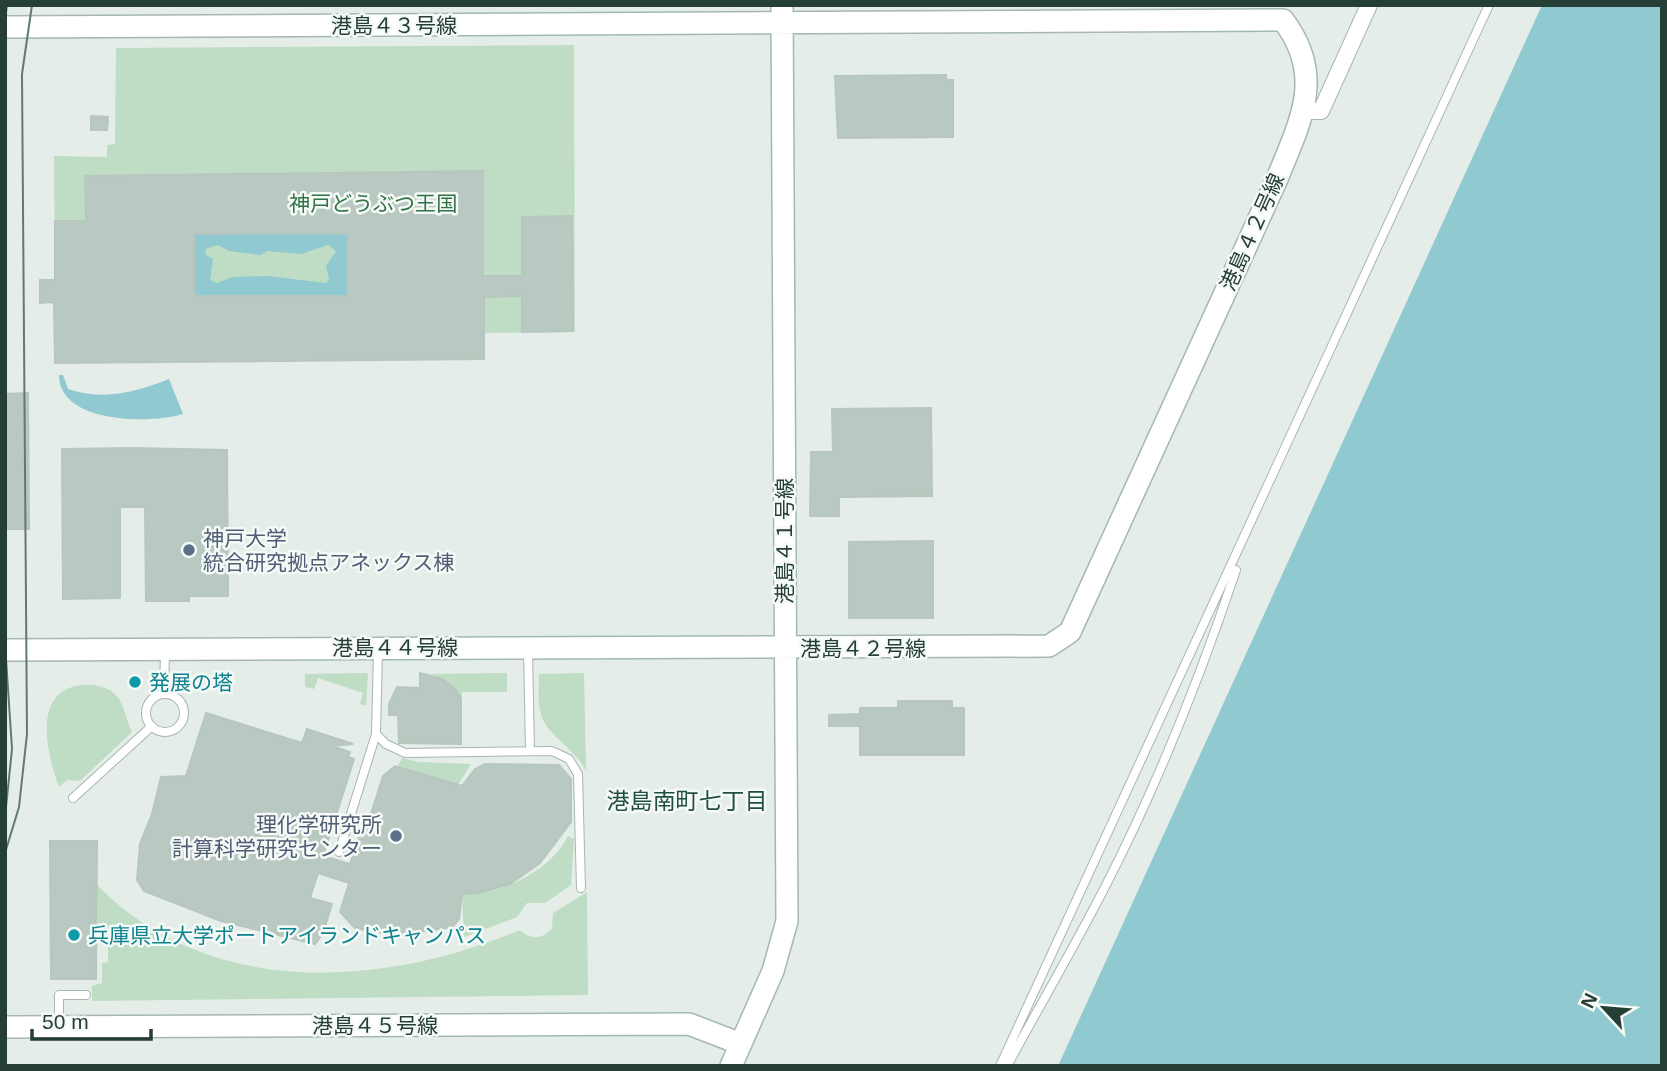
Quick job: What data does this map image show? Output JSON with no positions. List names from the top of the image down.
{
  "streets": {
    "street": [
      "港島４３号線",
      "港島４２号線",
      "港島４１号線",
      "港島４４号線",
      "港島４５号線"
    ]
  },
  "crossings": [
    ["港島４３号線", "港島４２号線"],
    ["港島４３号線", "港島４１号線"],
    ["港島４２号線", "港島４１号線"],
    ["港島４２号線", "港島４４号線"],
    ["港島４１号線", "港島４４号線"],
    ["港島４１号線", "港島４５号線"]
  ],
  "districts": ["港島南町七丁目"],
  "parks": ["神戸どうぶつ王国"],
  "places": [
    "神戸大学 統合研究拠点アネックス棟",
    "発展の塔",
    "理化学研究所 計算科学研究センター",
    "兵庫県立大学ポートアイランドキャンパス"
  ],
  "scale_bar": "50 m",
  "north": "top left"
}
